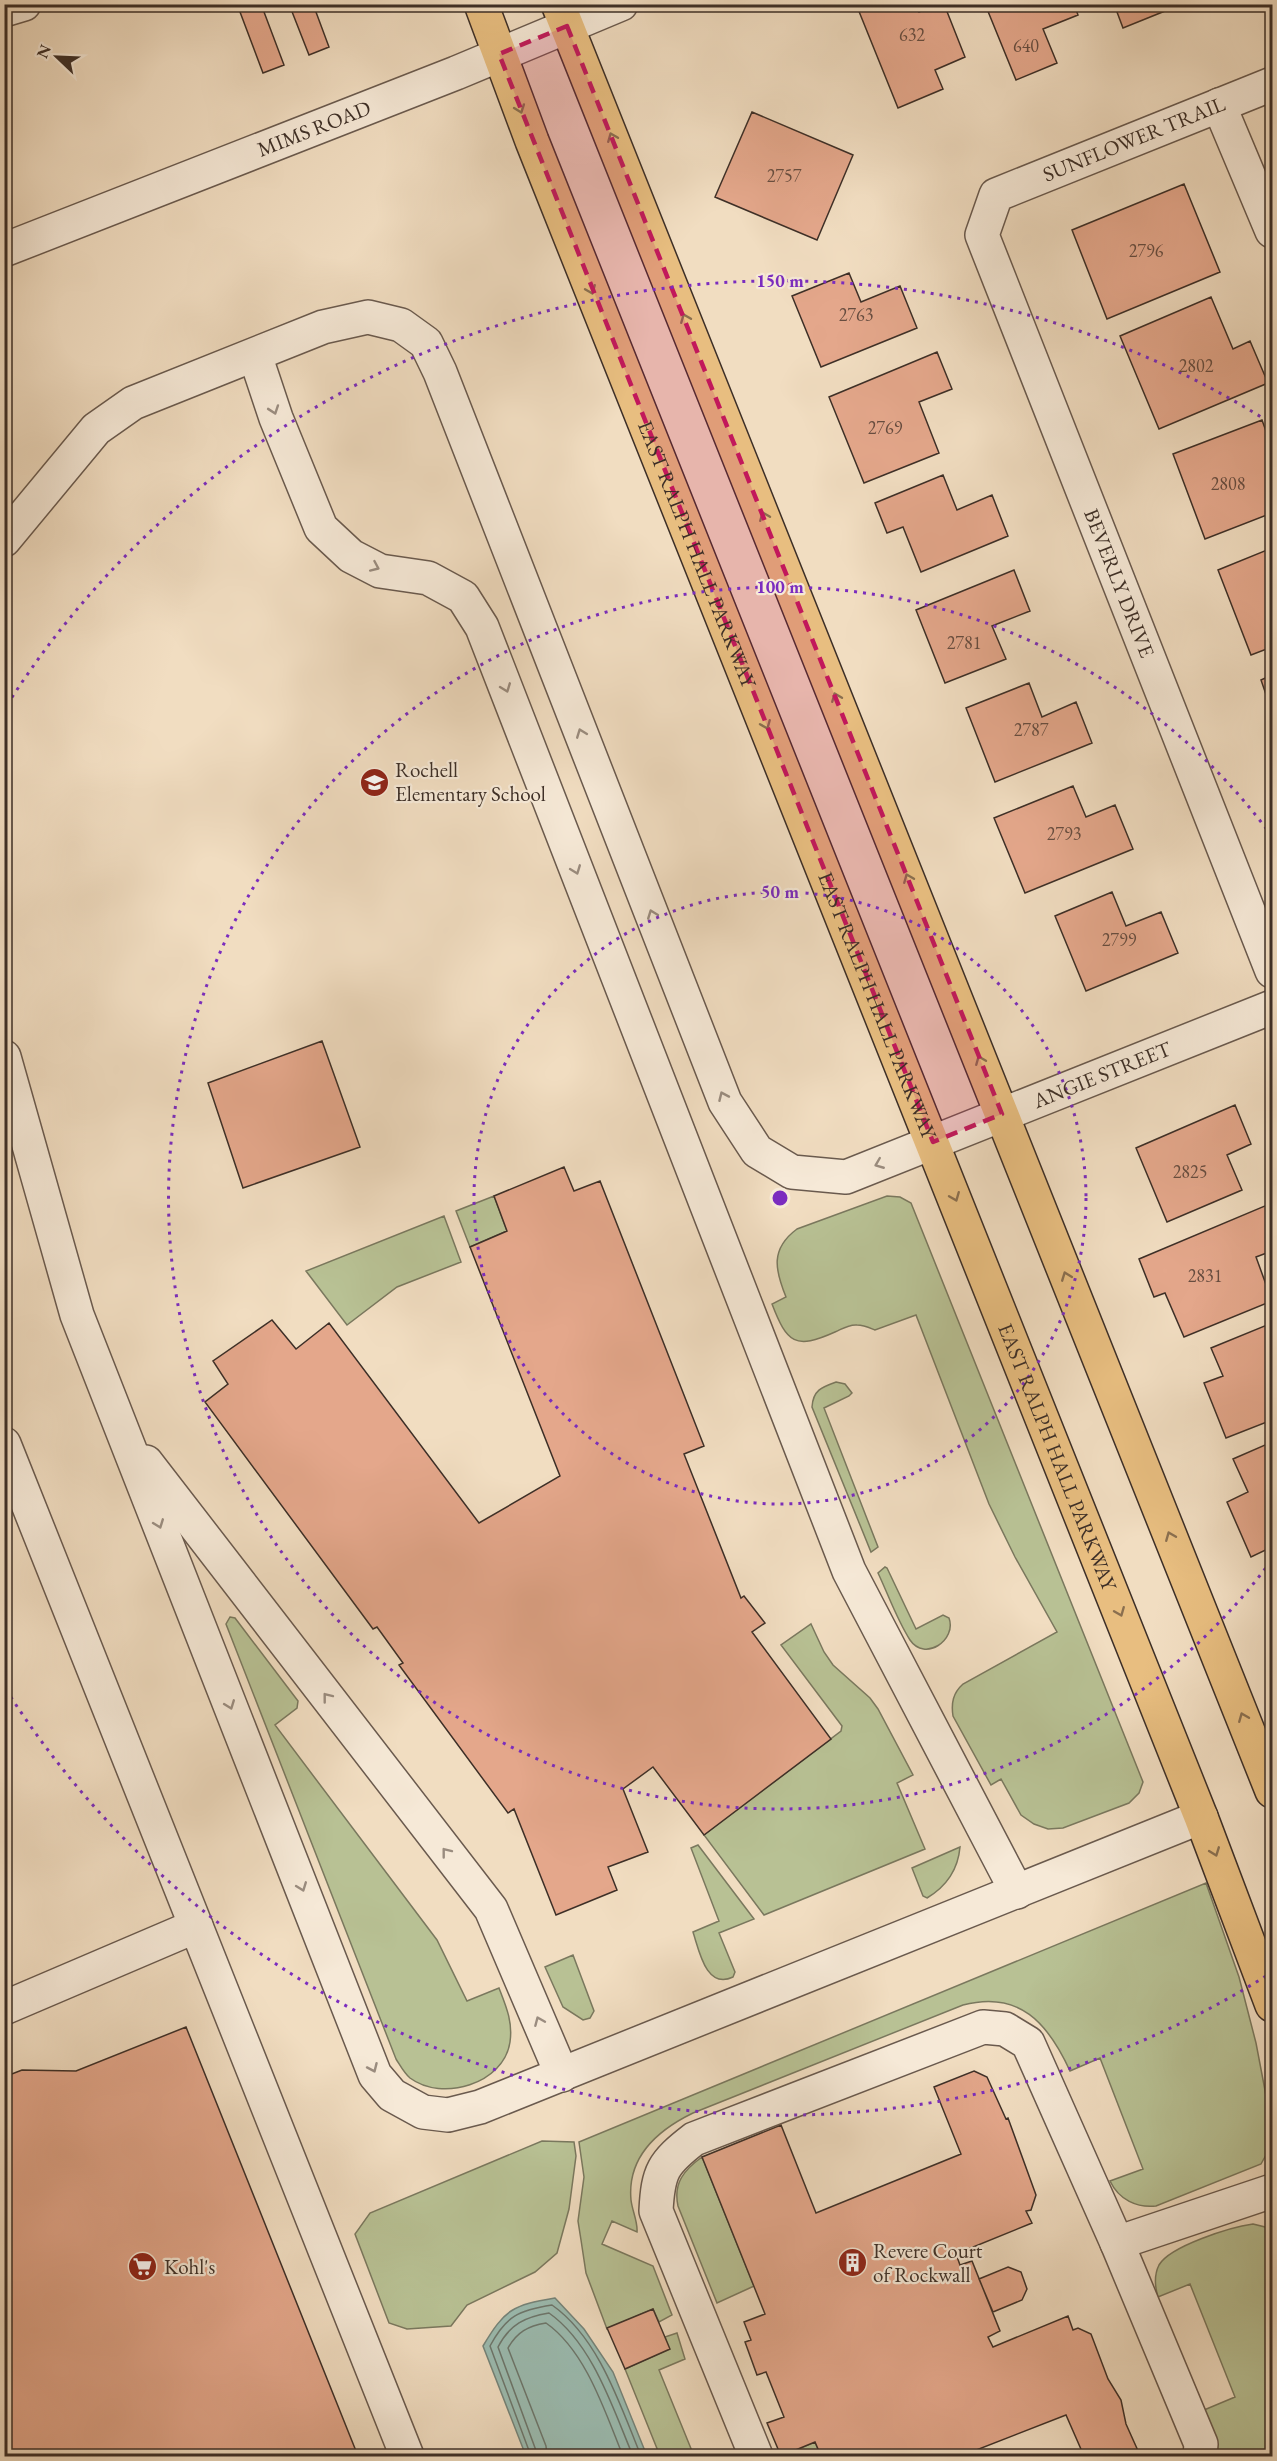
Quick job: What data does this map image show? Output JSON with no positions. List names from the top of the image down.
{
  "streets": {
    "main road": ["EAST RALPH HALL PARKWAY"],
    "street": [
      "MIMS ROAD",
      "SUNFLOWER TRAIL",
      "BEVERLY DRIVE",
      "ANGIE STREET"
    ]
  },
  "crossings": [
    ["MIMS ROAD", "EAST RALPH HALL PARKWAY"],
    ["SUNFLOWER TRAIL", "BEVERLY DRIVE"],
    ["EAST RALPH HALL PARKWAY", "ANGIE STREET"]
  ],
  "places": {
    "school or university": ["Rochell Elementary School"],
    "building": ["Revere Court of Rockwall"],
    "supermarket": ["Kohl's"]
  },
  "house_numbers": [
    "632",
    "640",
    "2757",
    "2796",
    "2763",
    "2802",
    "2769",
    "2808",
    "2781",
    "2787",
    "2793",
    "2799",
    "2825",
    "2831"
  ],
  "north": "top left",
  "rings": ["150 m", "100 m", "50 m"]
}
